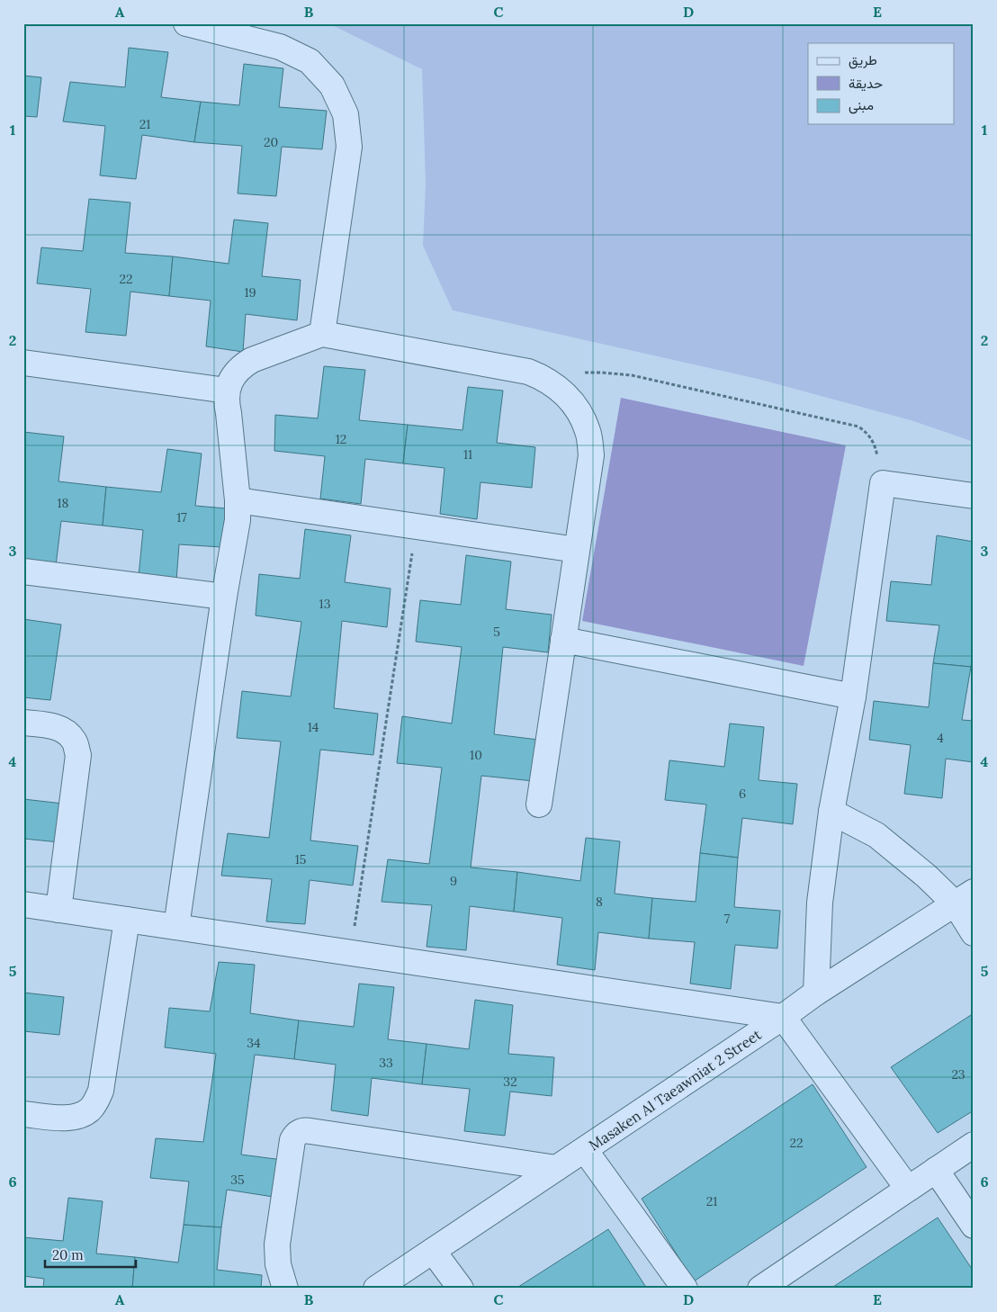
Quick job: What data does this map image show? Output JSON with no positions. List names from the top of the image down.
{
  "streets": {
    "street": ["Masaken Al Taeawniat 2 Street"]
  },
  "house_numbers": [
    "21",
    "20",
    "22",
    "19",
    "12",
    "11",
    "18",
    "17",
    "13",
    "5",
    "14",
    "4",
    "10",
    "6",
    "15",
    "9",
    "8",
    "7",
    "34",
    "33",
    "23",
    "32",
    "22",
    "35",
    "21"
  ],
  "legend": ["طريق", "حديقة", "مبنى"],
  "scale_bar": "20 m",
  "grid": {
    "columns": [
      "A",
      "B",
      "C",
      "D",
      "E"
    ],
    "rows": [
      "1",
      "2",
      "3",
      "4",
      "5",
      "6"
    ]
  }
}
